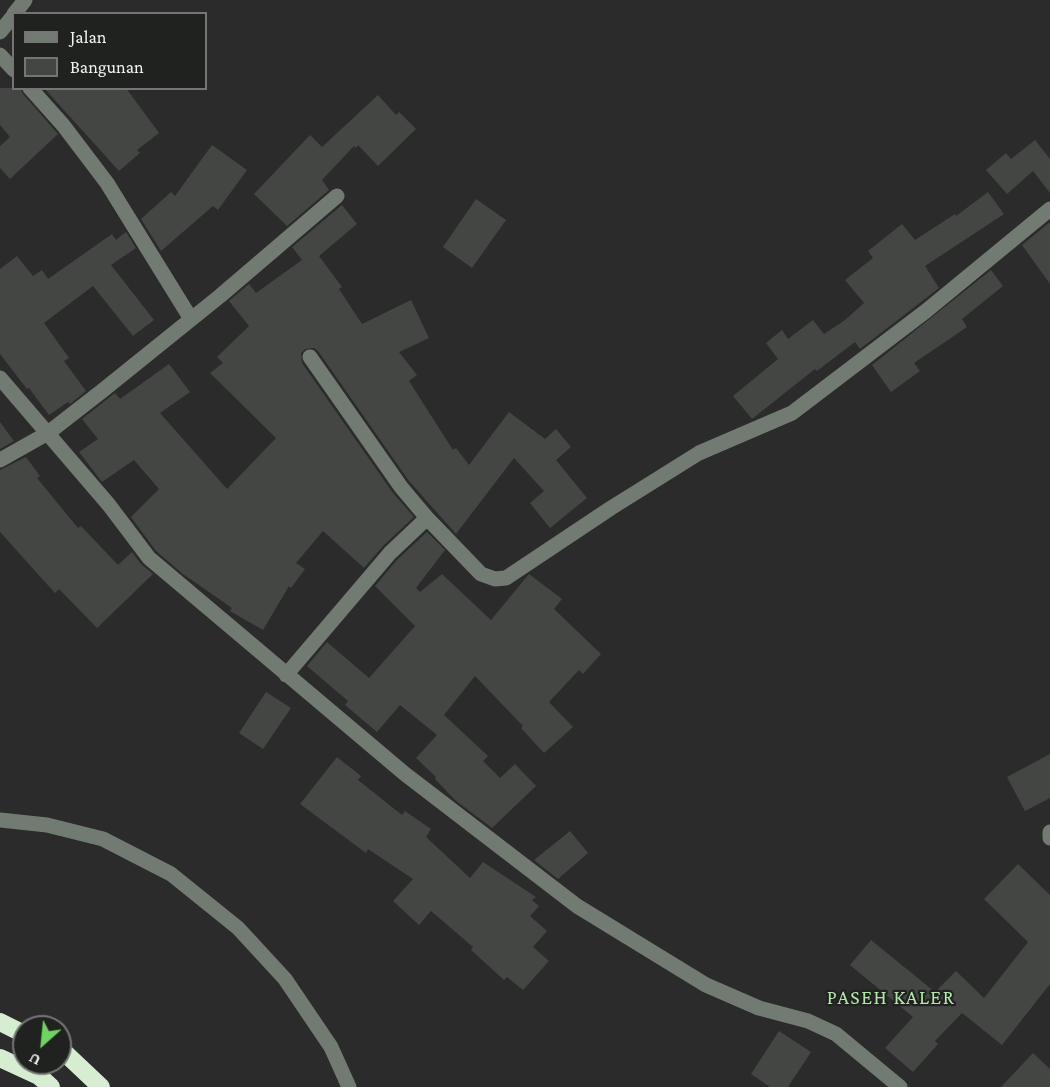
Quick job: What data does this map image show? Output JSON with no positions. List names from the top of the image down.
{
  "districts": ["PASEH KALER"],
  "legend": ["Jalan", "Bangunan"],
  "north": "bottom left"
}
